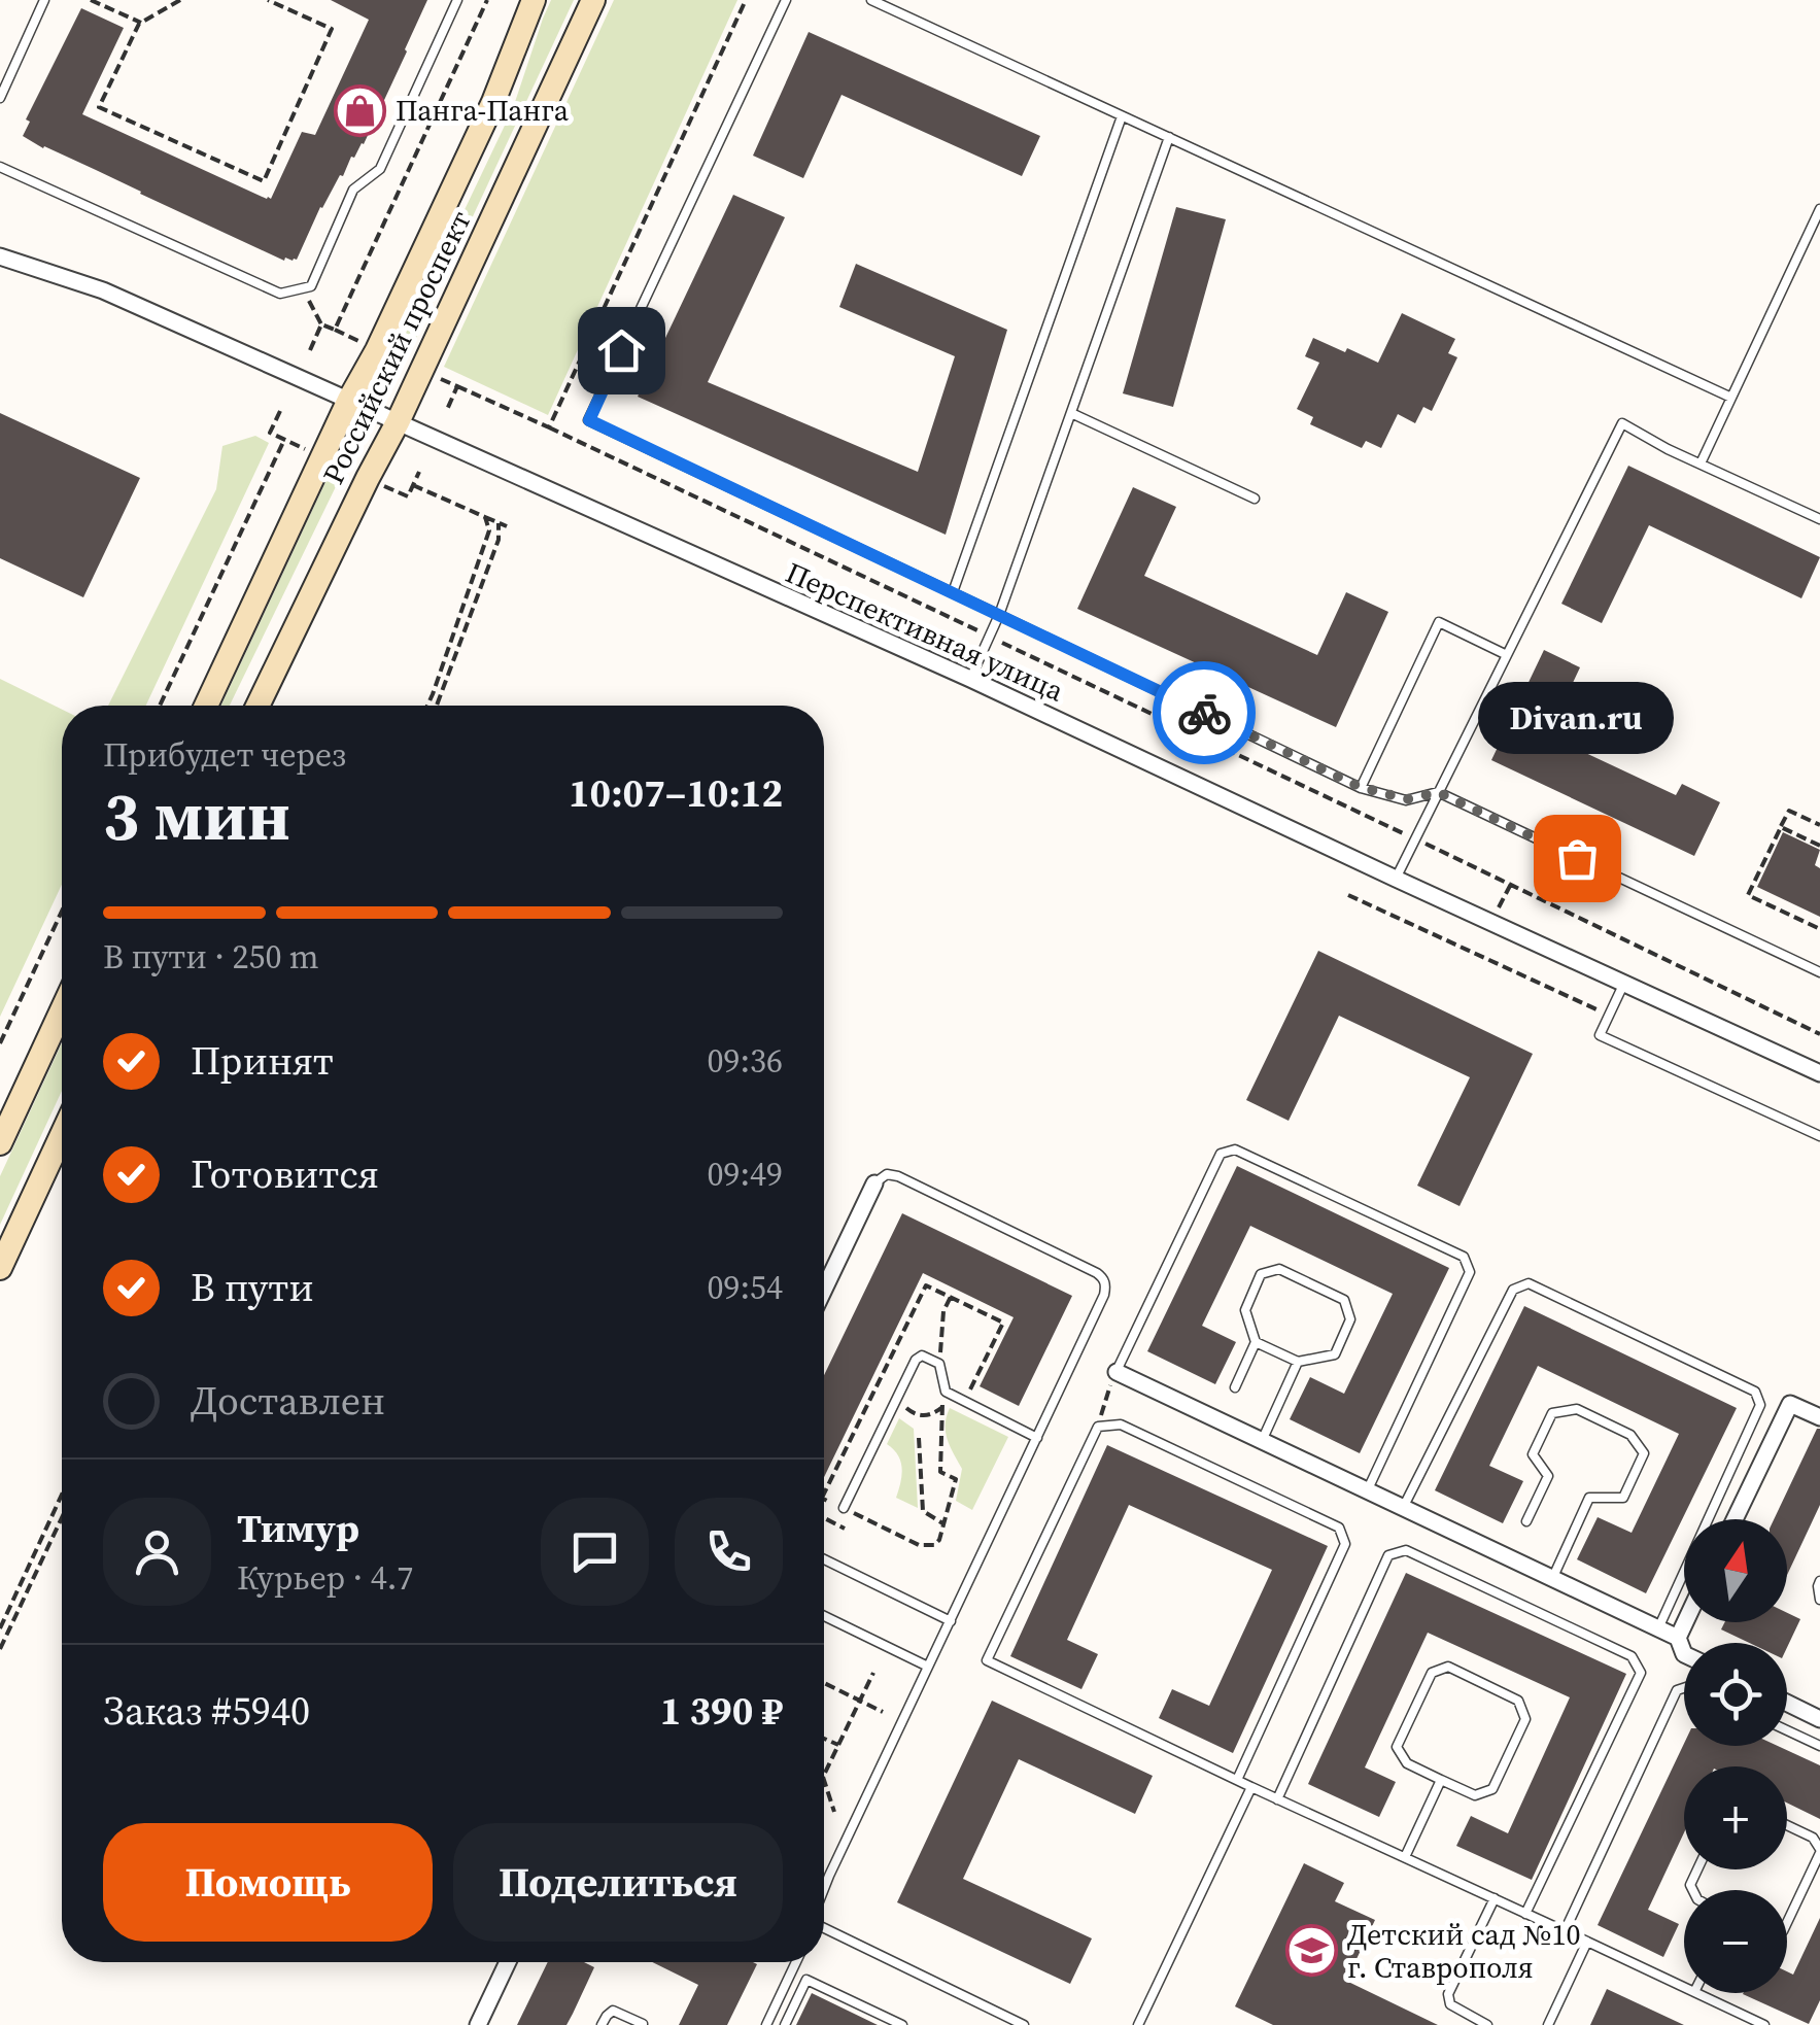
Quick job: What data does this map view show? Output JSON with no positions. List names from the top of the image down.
{
  "streets": {
    "main road": ["Российский проспект"],
    "street": ["Перспективная улица"]
  },
  "crossings": [
    ["Российский проспект", "Перспективная улица"]
  ],
  "places": {
    "shop": ["Панга-Панга"],
    "other": ["Divan.ru"],
    "school or university": ["Детский сад №10 г. Ставрополя"]
  },
  "north": "top",
  "page": {
    "bubble": "Divan.ru",
    "heading": ["3 мин", "Прибудет через", "10:07–10:12"],
    "panel": [
      "Тимур",
      "Курьер · 4.7",
      "Заказ #5940",
      "1 390 ₽"
    ],
    "bar": "В пути · 250 m",
    "list": [
      ["Принят", "09:36"],
      ["Готовится", "09:49"],
      ["В пути", "09:54"],
      "Доставлен"
    ],
    "map_buttons": ["+", "−"],
    "buttons": ["Помощь", "Поделиться"]
  }
}
